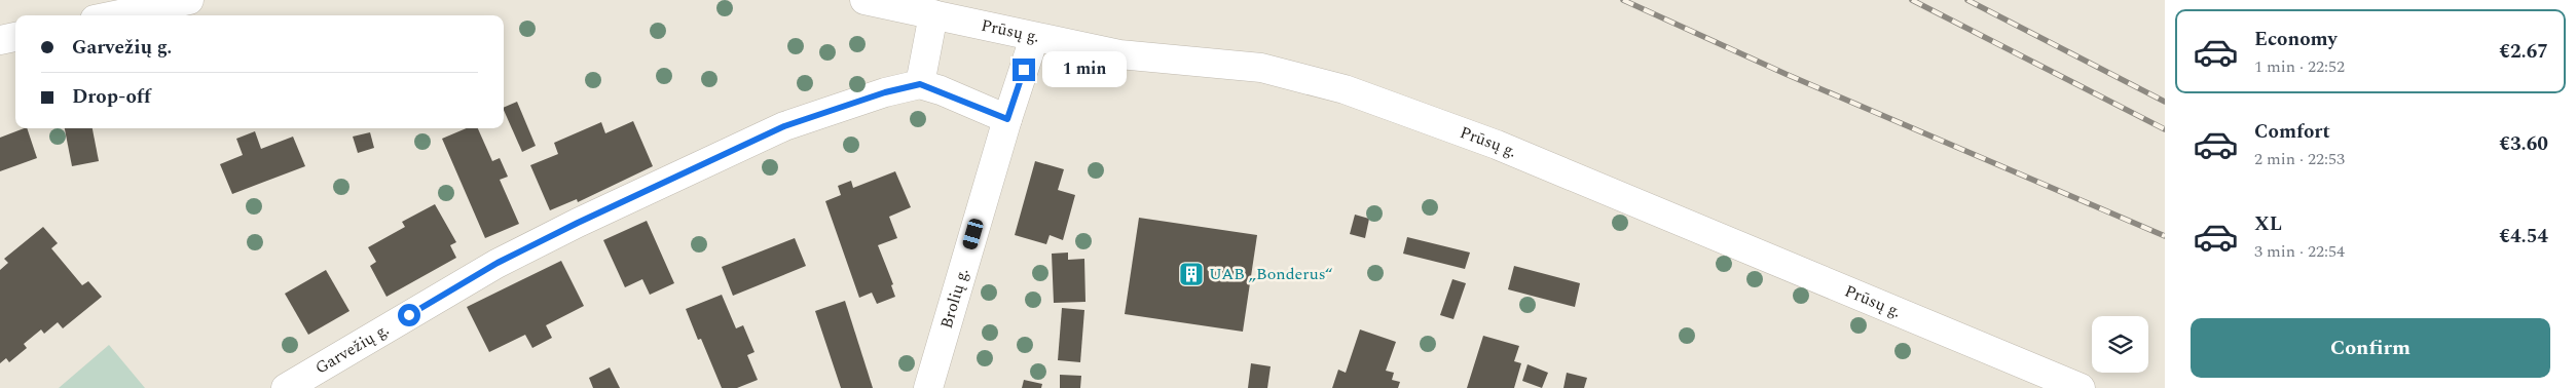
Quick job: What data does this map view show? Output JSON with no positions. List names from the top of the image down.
{
  "streets": {
    "street": ["Prūsų g.", "Brolių g.", "Garvežių g."]
  },
  "crossings": [
    ["Prūsų g.", "Brolių g."]
  ],
  "places": {
    "building": ["UAB „Bonderus“"]
  },
  "page": {
    "list": [
      {
        "name": "Economy",
        "note": "1 min · 22:52",
        "value": "€2.67"
      },
      {
        "name": "Comfort",
        "note": "2 min · 22:53",
        "value": "€3.60"
      },
      {
        "name": "XL",
        "note": "3 min · 22:54",
        "value": "€4.54"
      }
    ],
    "banner": ["Garvežių g.", "Drop-off"],
    "bubble": "1 min",
    "buttons": "Confirm"
  }
}
